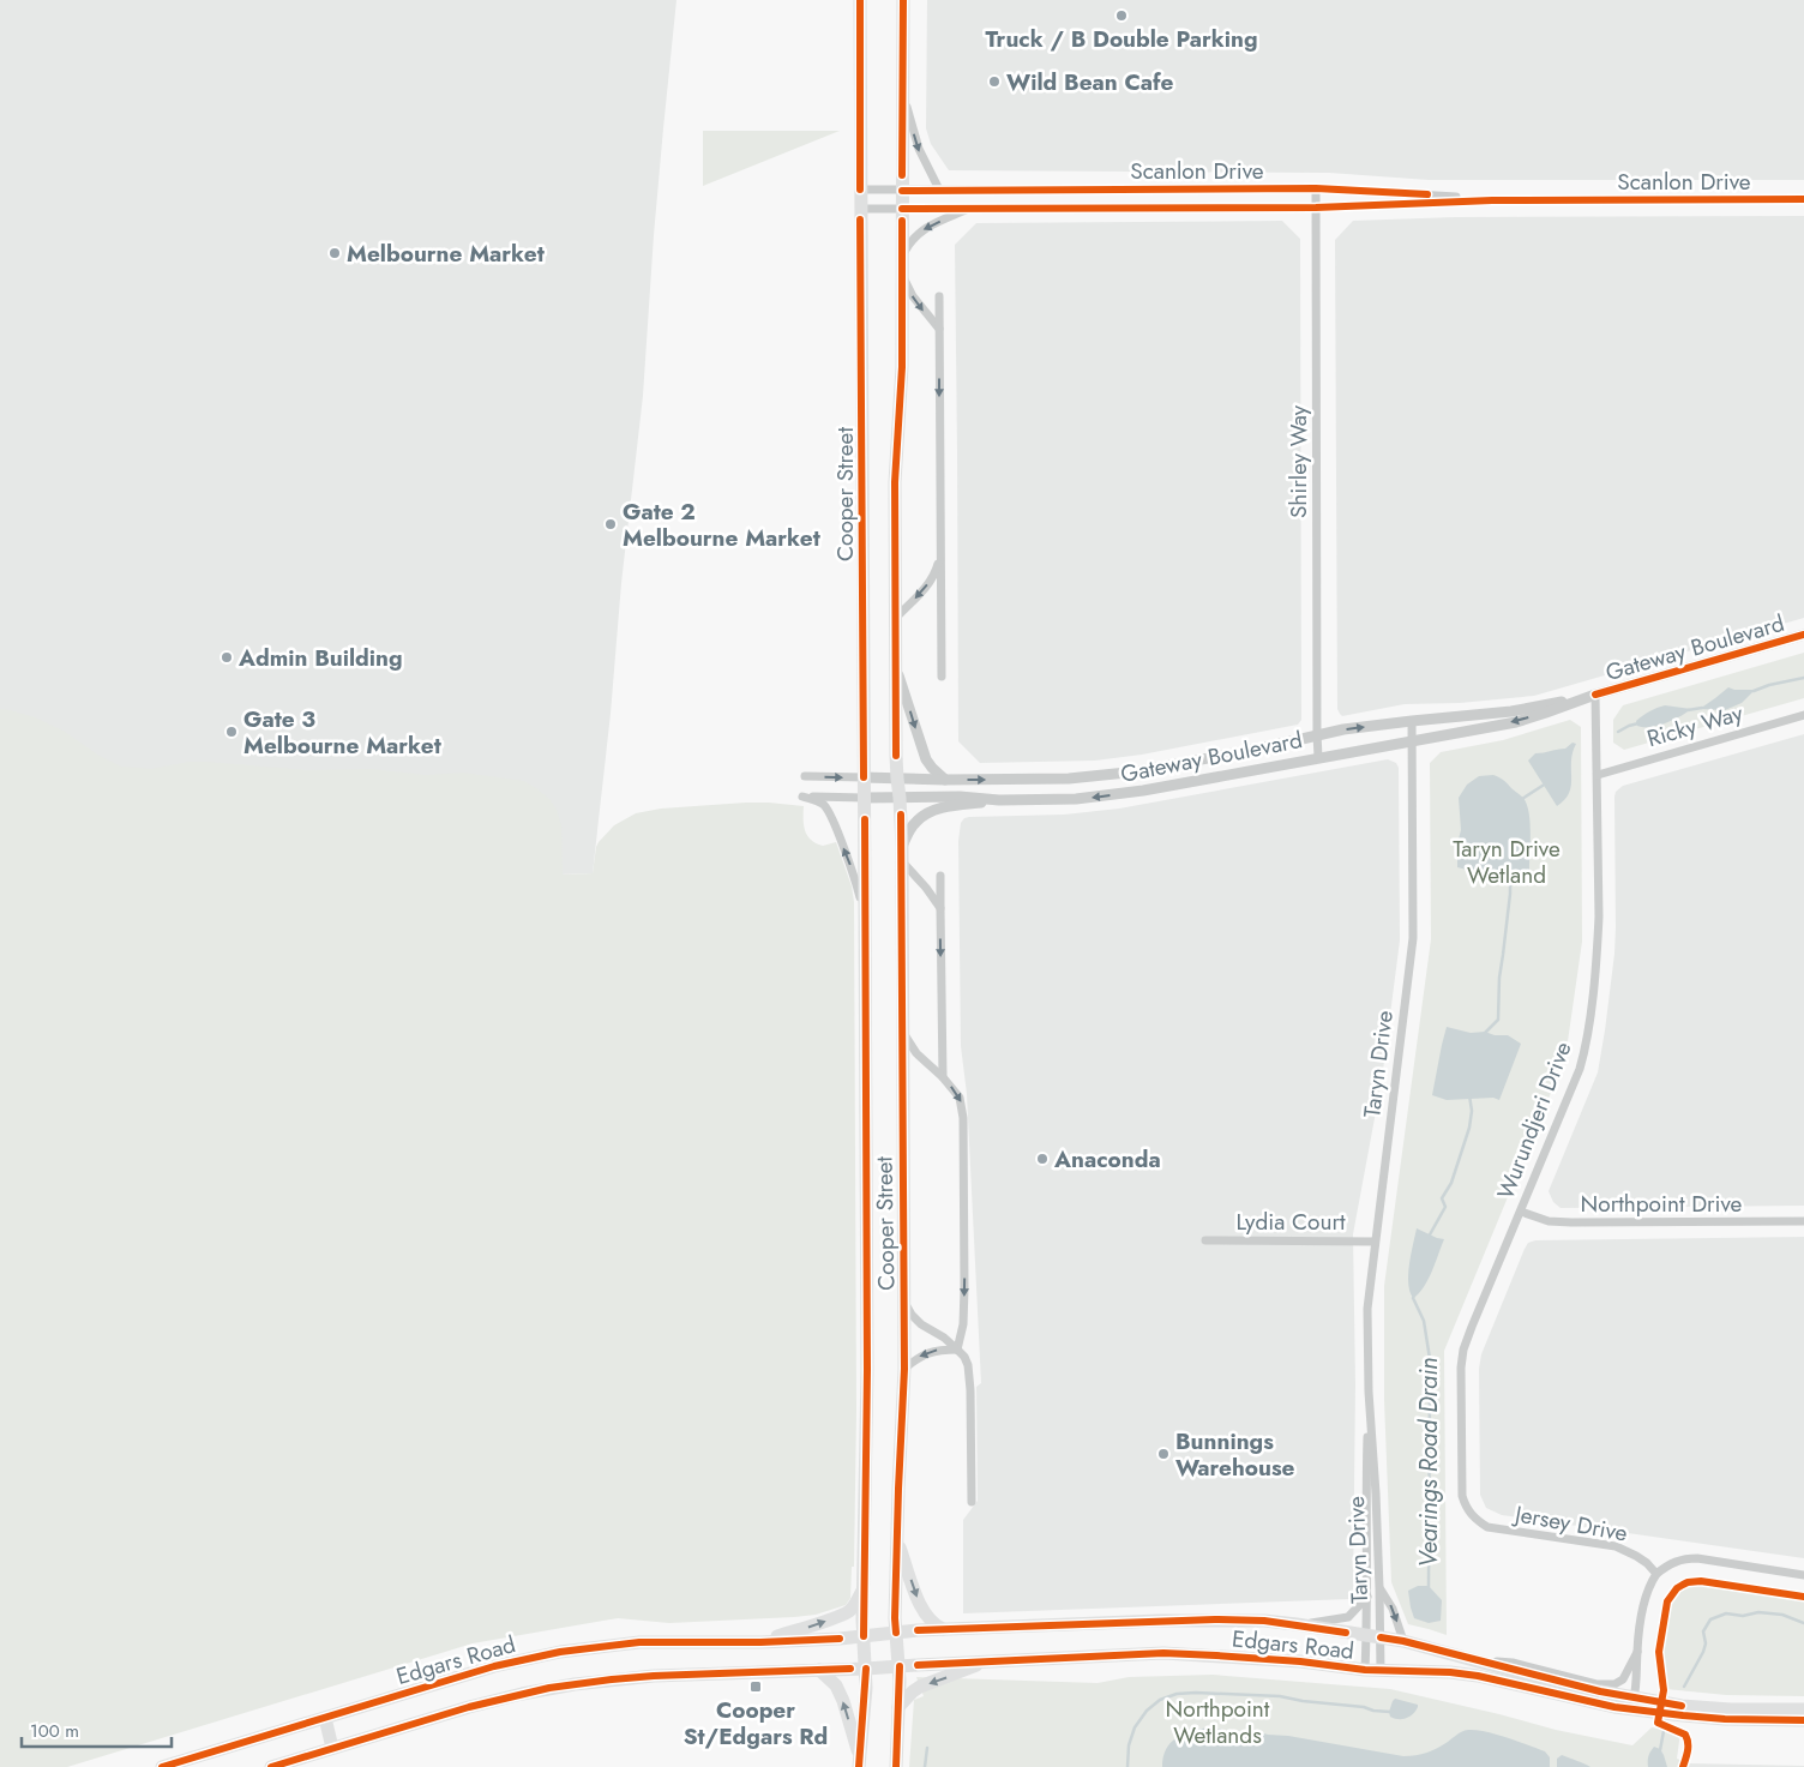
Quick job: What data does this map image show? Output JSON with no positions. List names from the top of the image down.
{
  "streets": {
    "main road": ["Cooper Street", "Edgars Road"],
    "street": [
      "Scanlon Drive",
      "Shirley Way",
      "Gateway Boulevard",
      "Ricky Way",
      "Taryn Drive",
      "Wurundjeri Drive",
      "Northpoint Drive",
      "Lydia Court",
      "Jersey Drive"
    ]
  },
  "crossings": [
    ["Scanlon Drive", "Shirley Way"],
    ["Scanlon Drive", "Cooper Street"],
    ["Shirley Way", "Gateway Boulevard"],
    ["Cooper Street", "Gateway Boulevard"],
    ["Cooper Street", "Edgars Road"],
    ["Gateway Boulevard", "Taryn Drive"],
    ["Gateway Boulevard", "Wurundjeri Drive"],
    ["Ricky Way", "Wurundjeri Drive"],
    ["Taryn Drive", "Lydia Court"],
    ["Taryn Drive", "Edgars Road"],
    ["Wurundjeri Drive", "Northpoint Drive"],
    ["Wurundjeri Drive", "Jersey Drive"]
  ],
  "water": ["Vearings Road Drain"],
  "parks": ["Taryn Drive Wetland", "Northpoint Wetlands"],
  "places": {
    "other": [
      "Truck / B Double Parking",
      "Wild Bean Cafe",
      "Melbourne Market",
      "Gate 2 Melbourne Market",
      "Admin Building",
      "Gate 3 Melbourne Market",
      "Anaconda",
      "Bunnings Warehouse"
    ],
    "transit": ["Cooper St/Edgars Rd"]
  },
  "scale_bar": "100 m"
}
